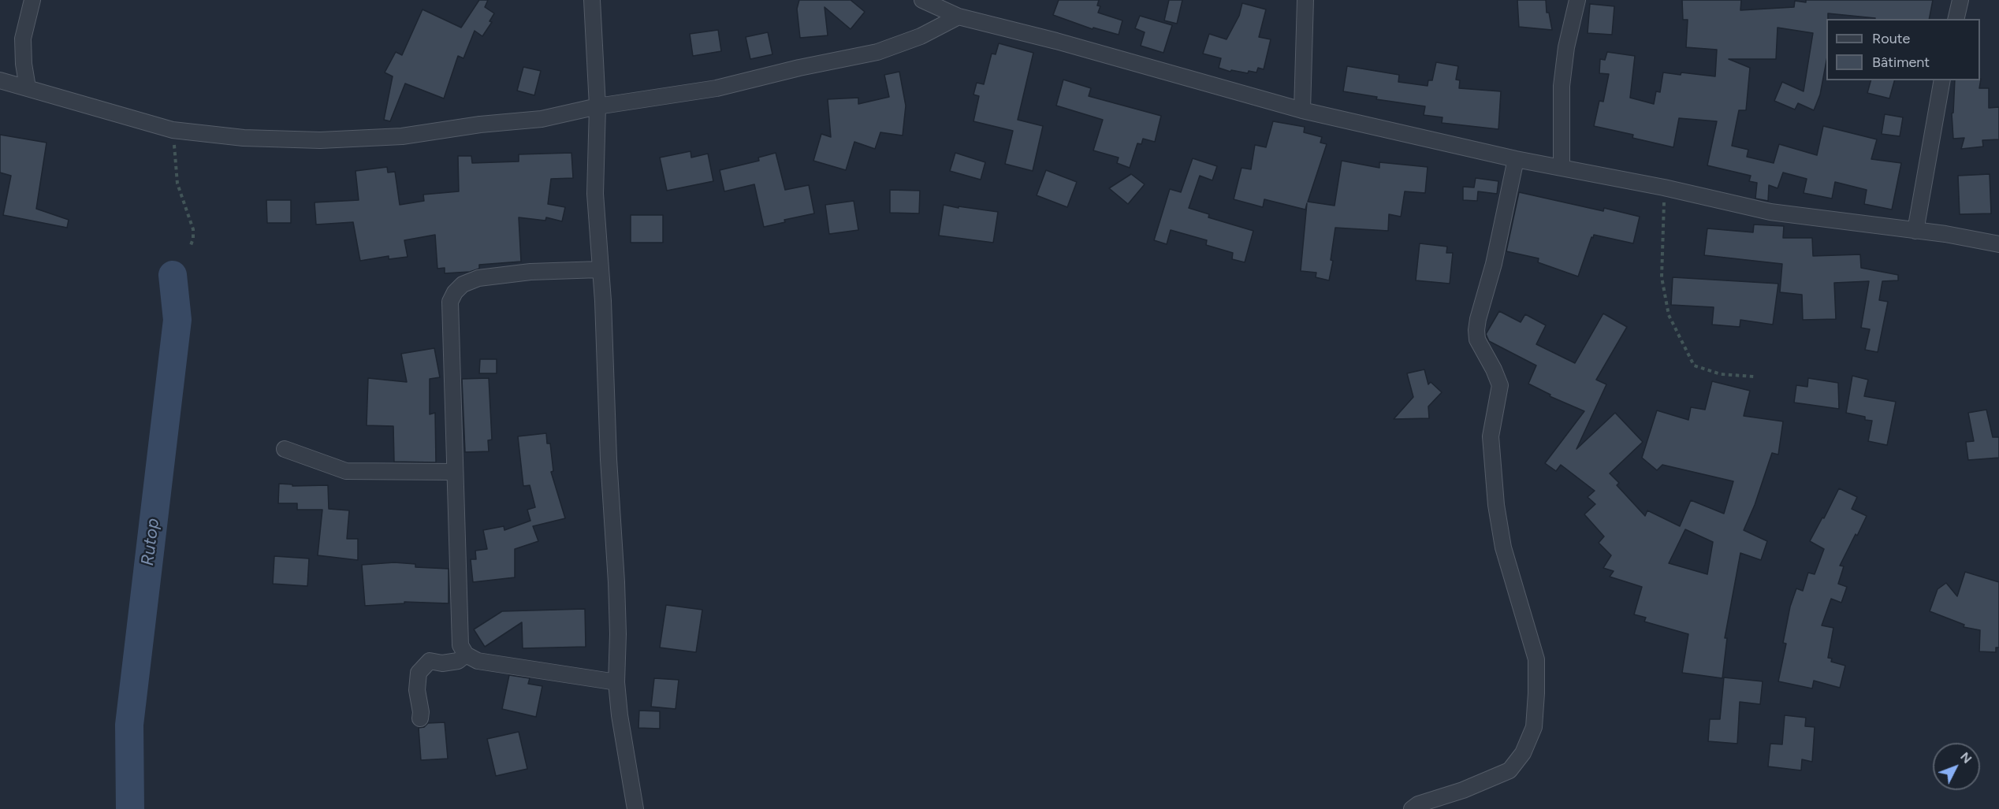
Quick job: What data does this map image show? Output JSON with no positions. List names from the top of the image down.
{
  "water": ["Rutop"],
  "legend": ["Route", "Bâtiment"],
  "north": "top right"
}
